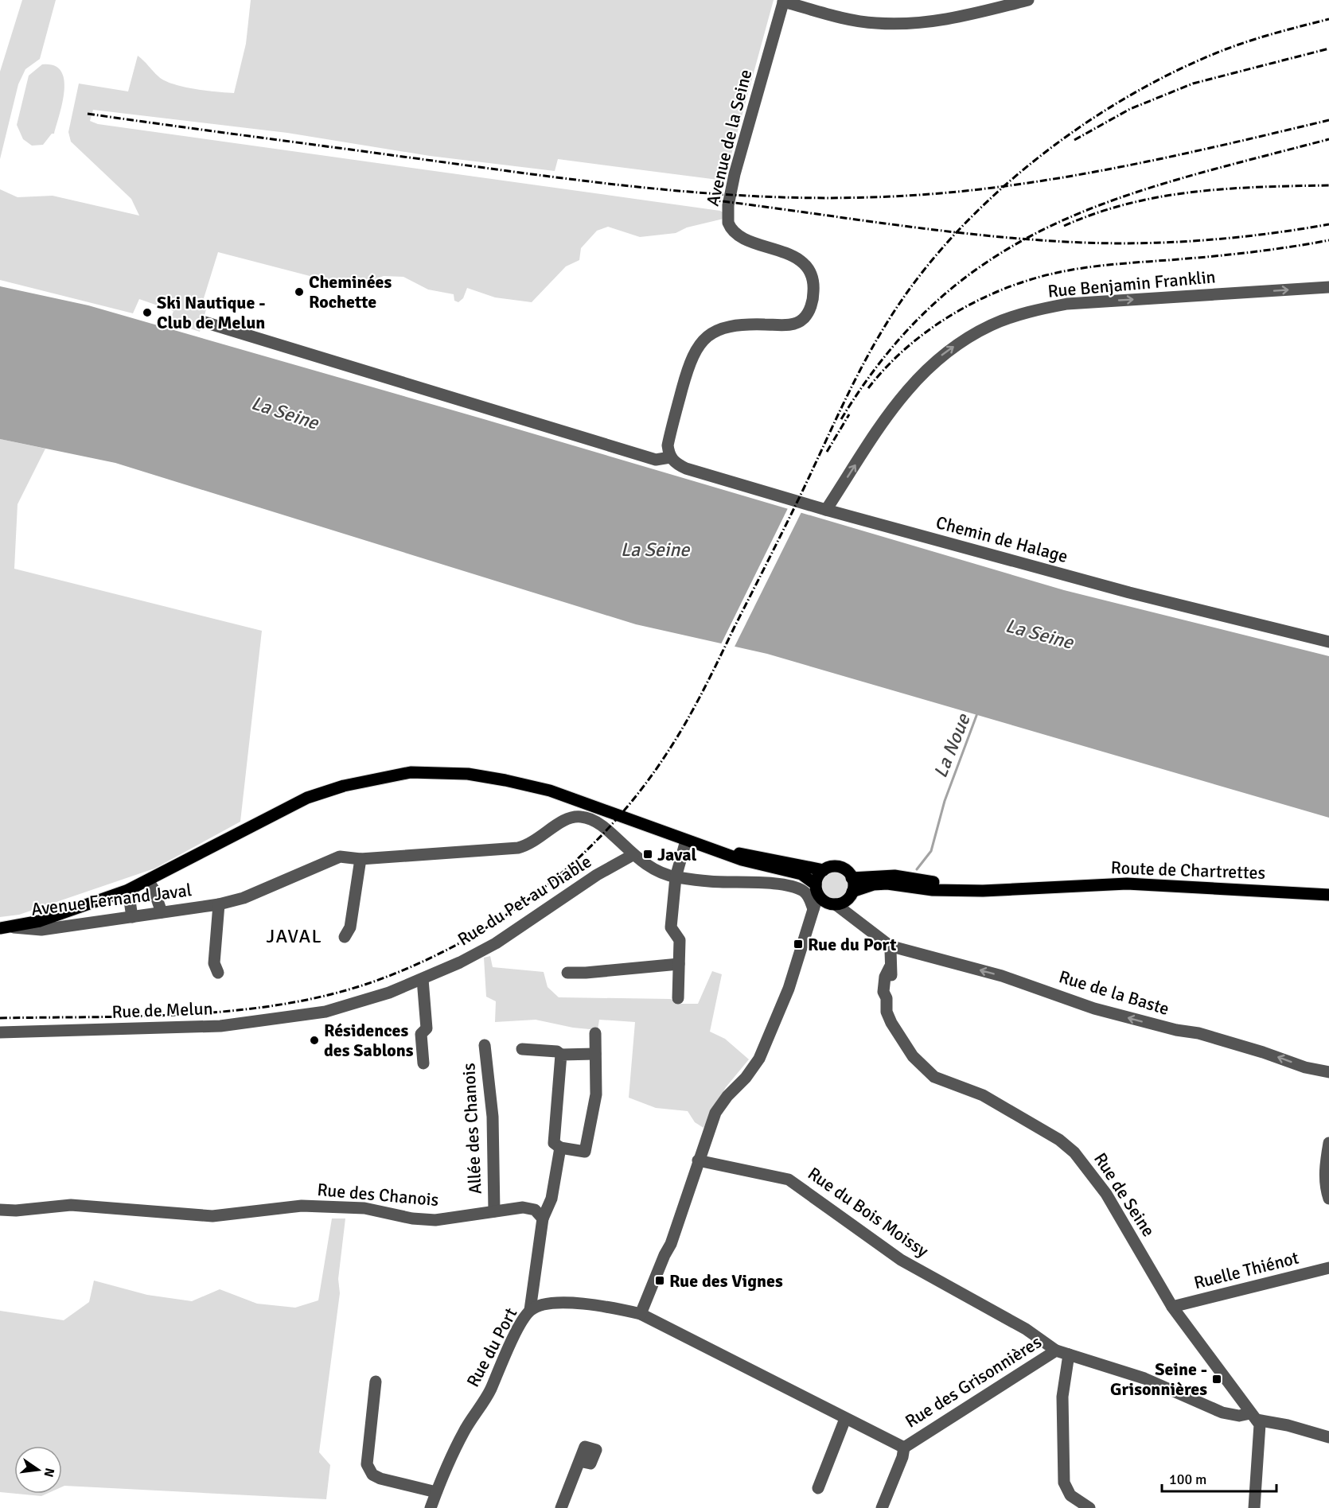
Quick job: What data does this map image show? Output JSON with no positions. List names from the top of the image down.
{
  "streets": {
    "main road": ["Route de Chartrettes"],
    "street": [
      "Avenue de la Seine",
      "Rue Benjamin Franklin",
      "Chemin de Halage",
      "Avenue Fernand Javal",
      "Rue du Pet au Diable",
      "Rue de la Baste",
      "Rue de Melun",
      "Allée des Chanois",
      "Rue des Chanois",
      "Rue de Seine",
      "Rue du Bois Moissy",
      "Ruelle Thiénot",
      "Rue du Port",
      "Rue des Grisonnières"
    ]
  },
  "crossings": [
    ["Avenue de la Seine", "Chemin de Halage"],
    ["Rue Benjamin Franklin", "Chemin de Halage"],
    ["Avenue Fernand Javal", "Rue du Pet au Diable"],
    ["Rue du Pet au Diable", "Rue de Melun"],
    ["Rue de la Baste", "Rue de Seine"],
    ["Allée des Chanois", "Rue des Chanois"],
    ["Rue de Seine", "Ruelle Thiénot"],
    ["Rue de Seine", "Rue des Grisonnières"],
    ["Rue du Bois Moissy", "Rue des Grisonnières"]
  ],
  "one_way": ["Rue Benjamin Franklin", "Rue de la Baste"],
  "districts": ["JAVAL"],
  "water": ["La Seine", "La Noue"],
  "places": {
    "other": ["Cheminées Rochette", "Ski Nautique - Club de Melun", "Résidences des Sablons"],
    "transit": [
      "Javal",
      "Rue du Port",
      "Rue des Vignes",
      "Seine - Grisonnières"
    ]
  },
  "scale_bar": "100 m",
  "north": "right"
}
